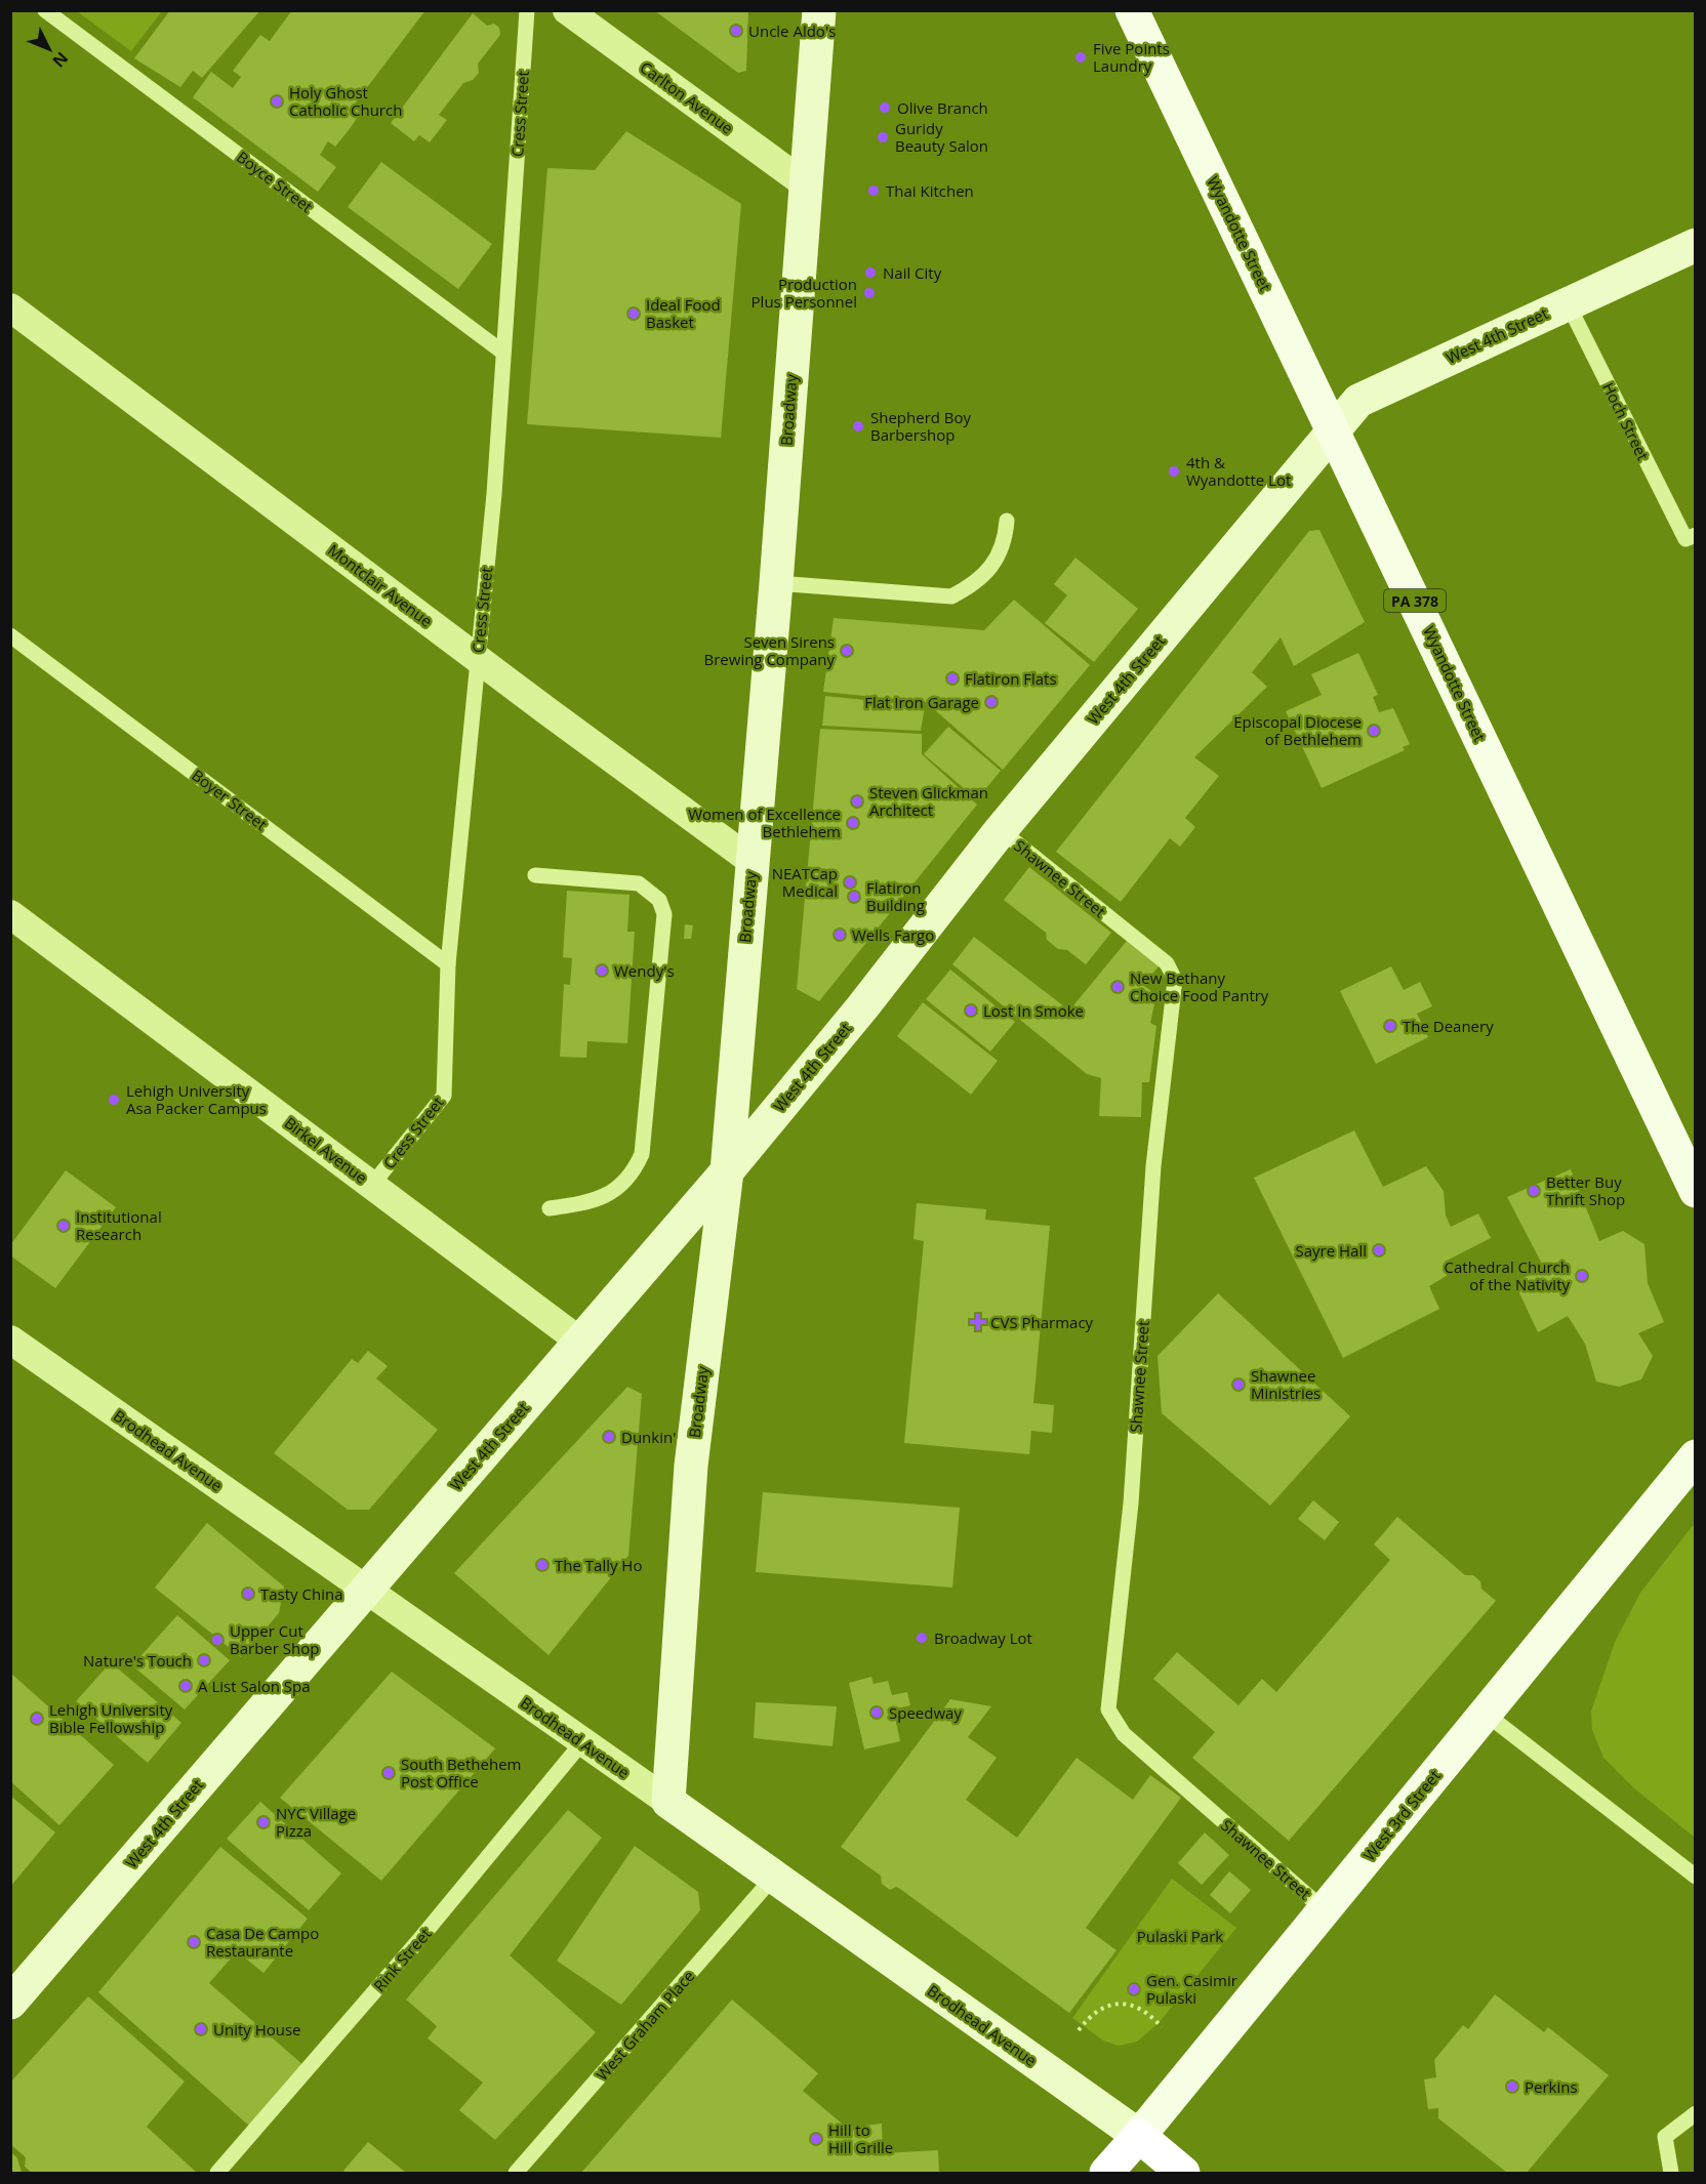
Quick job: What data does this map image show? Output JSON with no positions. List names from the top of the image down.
{
  "streets": {
    "highway": ["West 3rd Street"],
    "main road": [
      "Wyandotte Street",
      "West 4th Street",
      "Broadway",
      "PA 378",
      "Brodhead Avenue"
    ],
    "street": ["Carlton Avenue", "Montclair Avenue", "Birkel Avenue"],
    "lane": [
      "Cress Street",
      "Boyce Street",
      "Hoch Street",
      "Boyer Street",
      "Shawnee Street",
      "Rink Street",
      "West Graham Place"
    ]
  },
  "crossings": [
    ["Carlton Avenue", "Broadway"],
    ["Cress Street", "Boyce Street"],
    ["Cress Street", "Montclair Avenue"],
    ["Cress Street", "Boyer Street"],
    ["Cress Street", "Birkel Avenue"],
    ["Wyandotte Street", "West 4th Street"],
    ["West 4th Street", "Broadway"],
    ["West 4th Street", "Hoch Street"],
    ["West 4th Street", "Shawnee Street"],
    ["West 4th Street", "Birkel Avenue"],
    ["West 4th Street", "Brodhead Avenue"],
    ["Broadway", "Montclair Avenue"],
    ["Broadway", "Brodhead Avenue"],
    ["Shawnee Street", "West 3rd Street"],
    ["Brodhead Avenue", "West 3rd Street"],
    ["Brodhead Avenue", "Rink Street"],
    ["Brodhead Avenue", "West Graham Place"]
  ],
  "parks": ["Pulaski Park"],
  "places": {
    "other": [
      "Uncle Aldo's",
      "Five Points Laundry",
      "Holy Ghost Catholic Church",
      "Olive Branch",
      "Guridy Beauty Salon",
      "Thai Kitchen",
      "Nail City",
      "Production Plus Personnel",
      "Ideal Food Basket",
      "Shepherd Boy Barbershop",
      "4th & Wyandotte Lot",
      "Seven Sirens Brewing Company",
      "Flatiron Flats",
      "Flat Iron Garage",
      "Episcopal Diocese of Bethlehem",
      "Steven Glickman Architect",
      "Women of Excellence Bethlehem",
      "NEATCap Medical",
      "Flatiron Building",
      "Wells Fargo",
      "Wendy's",
      "New Bethany Choice Food Pantry",
      "Lost In Smoke",
      "The Deanery",
      "Lehigh University Asa Packer Campus",
      "Better Buy Thrift Shop",
      "Institutional Research",
      "Sayre Hall",
      "Cathedral Church of the Nativity",
      "Shawnee Ministries",
      "Dunkin'",
      "The Tally Ho",
      "Tasty China",
      "Broadway Lot",
      "Upper Cut Barber Shop",
      "Nature's Touch",
      "A List Salon Spa",
      "Speedway",
      "Lehigh University Bible Fellowship",
      "South Bethehem Post Office",
      "NYC Village Pizza",
      "Casa De Campo Restaurante",
      "Gen. Casimir Pulaski",
      "Unity House",
      "Perkins",
      "Hill to Hill Grille"
    ],
    "health": ["CVS Pharmacy"]
  },
  "north": "bottom right"
}
